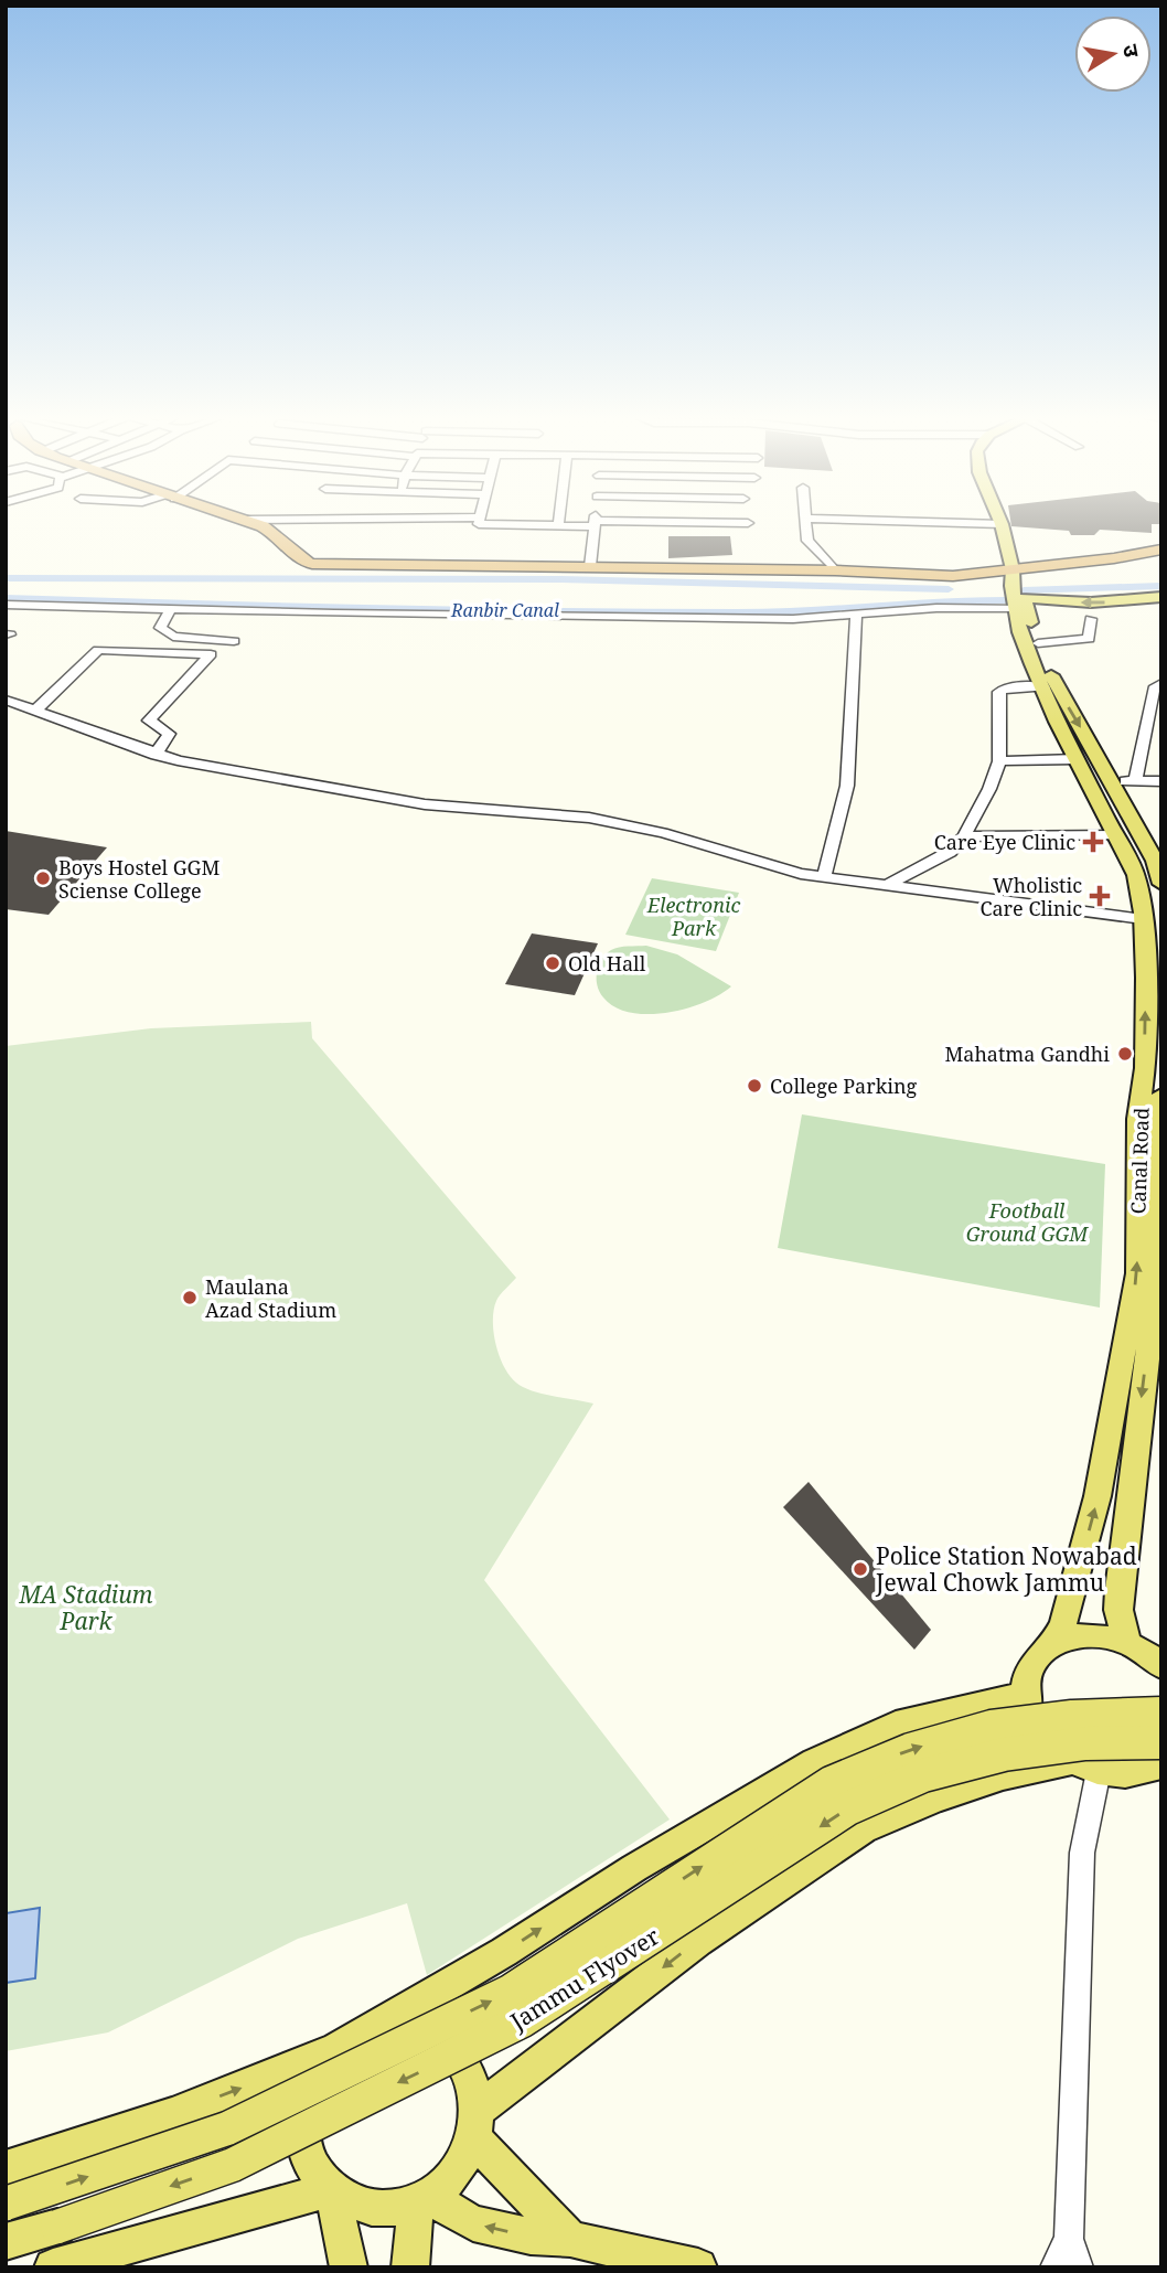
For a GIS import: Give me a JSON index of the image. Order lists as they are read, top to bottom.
{
  "streets": {
    "main road": ["Canal Road", "Jammu Flyover"]
  },
  "water": ["Ranbir Canal"],
  "parks": ["Electronic Park", "Football Ground GGM", "MA Stadium Park"],
  "places": {
    "health": ["Care Eye Clinic", "Wholistic Care Clinic"],
    "other": [
      "Boys Hostel GGM Sciense College",
      "Old Hall",
      "Mahatma Gandhi",
      "College Parking",
      "Maulana Azad Stadium",
      "Police Station Nowabad Jewal Chowk Jammu"
    ]
  },
  "north": "right"
}
